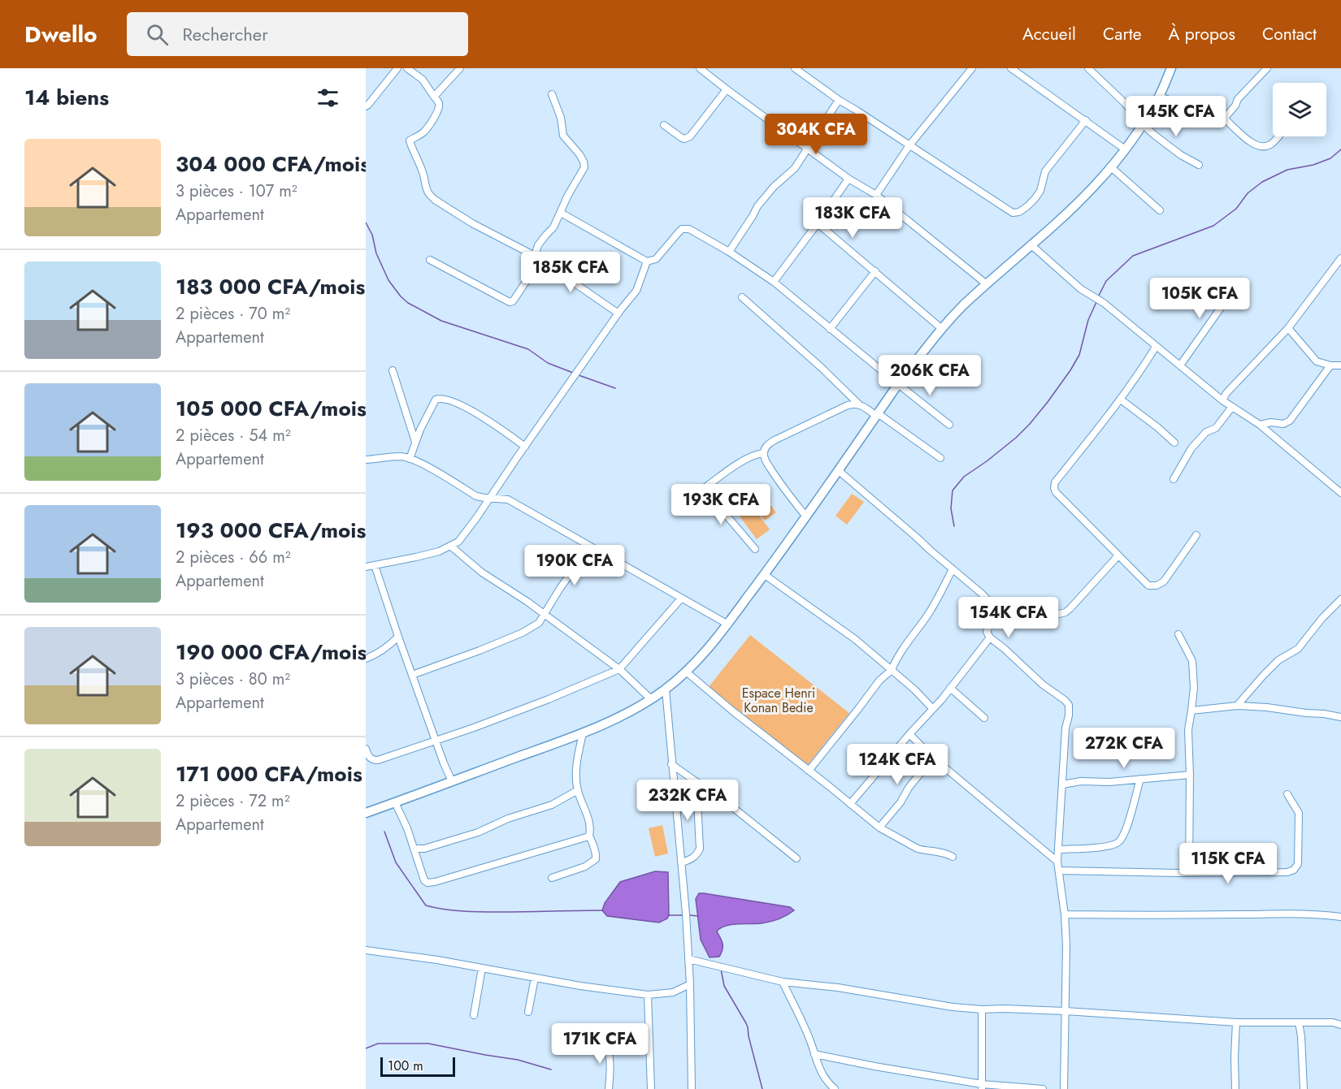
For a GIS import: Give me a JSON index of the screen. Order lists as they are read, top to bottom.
{
  "parks": ["Espace Henri Konan Bedie"],
  "scale_bar": "100 m",
  "page": {
    "header": "Dwello",
    "search": "Rechercher",
    "nav": [
      "Accueil",
      "Carte",
      "À propos",
      "Contact"
    ],
    "heading": "14 biens",
    "price": [
      "145K CFA",
      "304K CFA",
      "183K CFA",
      "185K CFA",
      "105K CFA",
      "206K CFA",
      "193K CFA",
      "190K CFA",
      "154K CFA",
      "272K CFA",
      "124K CFA",
      "232K CFA",
      "115K CFA",
      "171K CFA"
    ],
    "list": [
      {
        "name": "304 000 CFA/mois",
        "note": "3 pièces · 107 m² · Appartement"
      },
      {
        "name": "183 000 CFA/mois",
        "note": "2 pièces · 70 m² · Appartement"
      },
      {
        "name": "105 000 CFA/mois",
        "note": "2 pièces · 54 m² · Appartement"
      },
      {
        "name": "193 000 CFA/mois",
        "note": "2 pièces · 66 m² · Appartement"
      },
      {
        "name": "190 000 CFA/mois",
        "note": "3 pièces · 80 m² · Appartement"
      },
      {
        "name": "171 000 CFA/mois",
        "note": "2 pièces · 72 m² · Appartement"
      }
    ],
    "scale": "100 m"
  }
}
